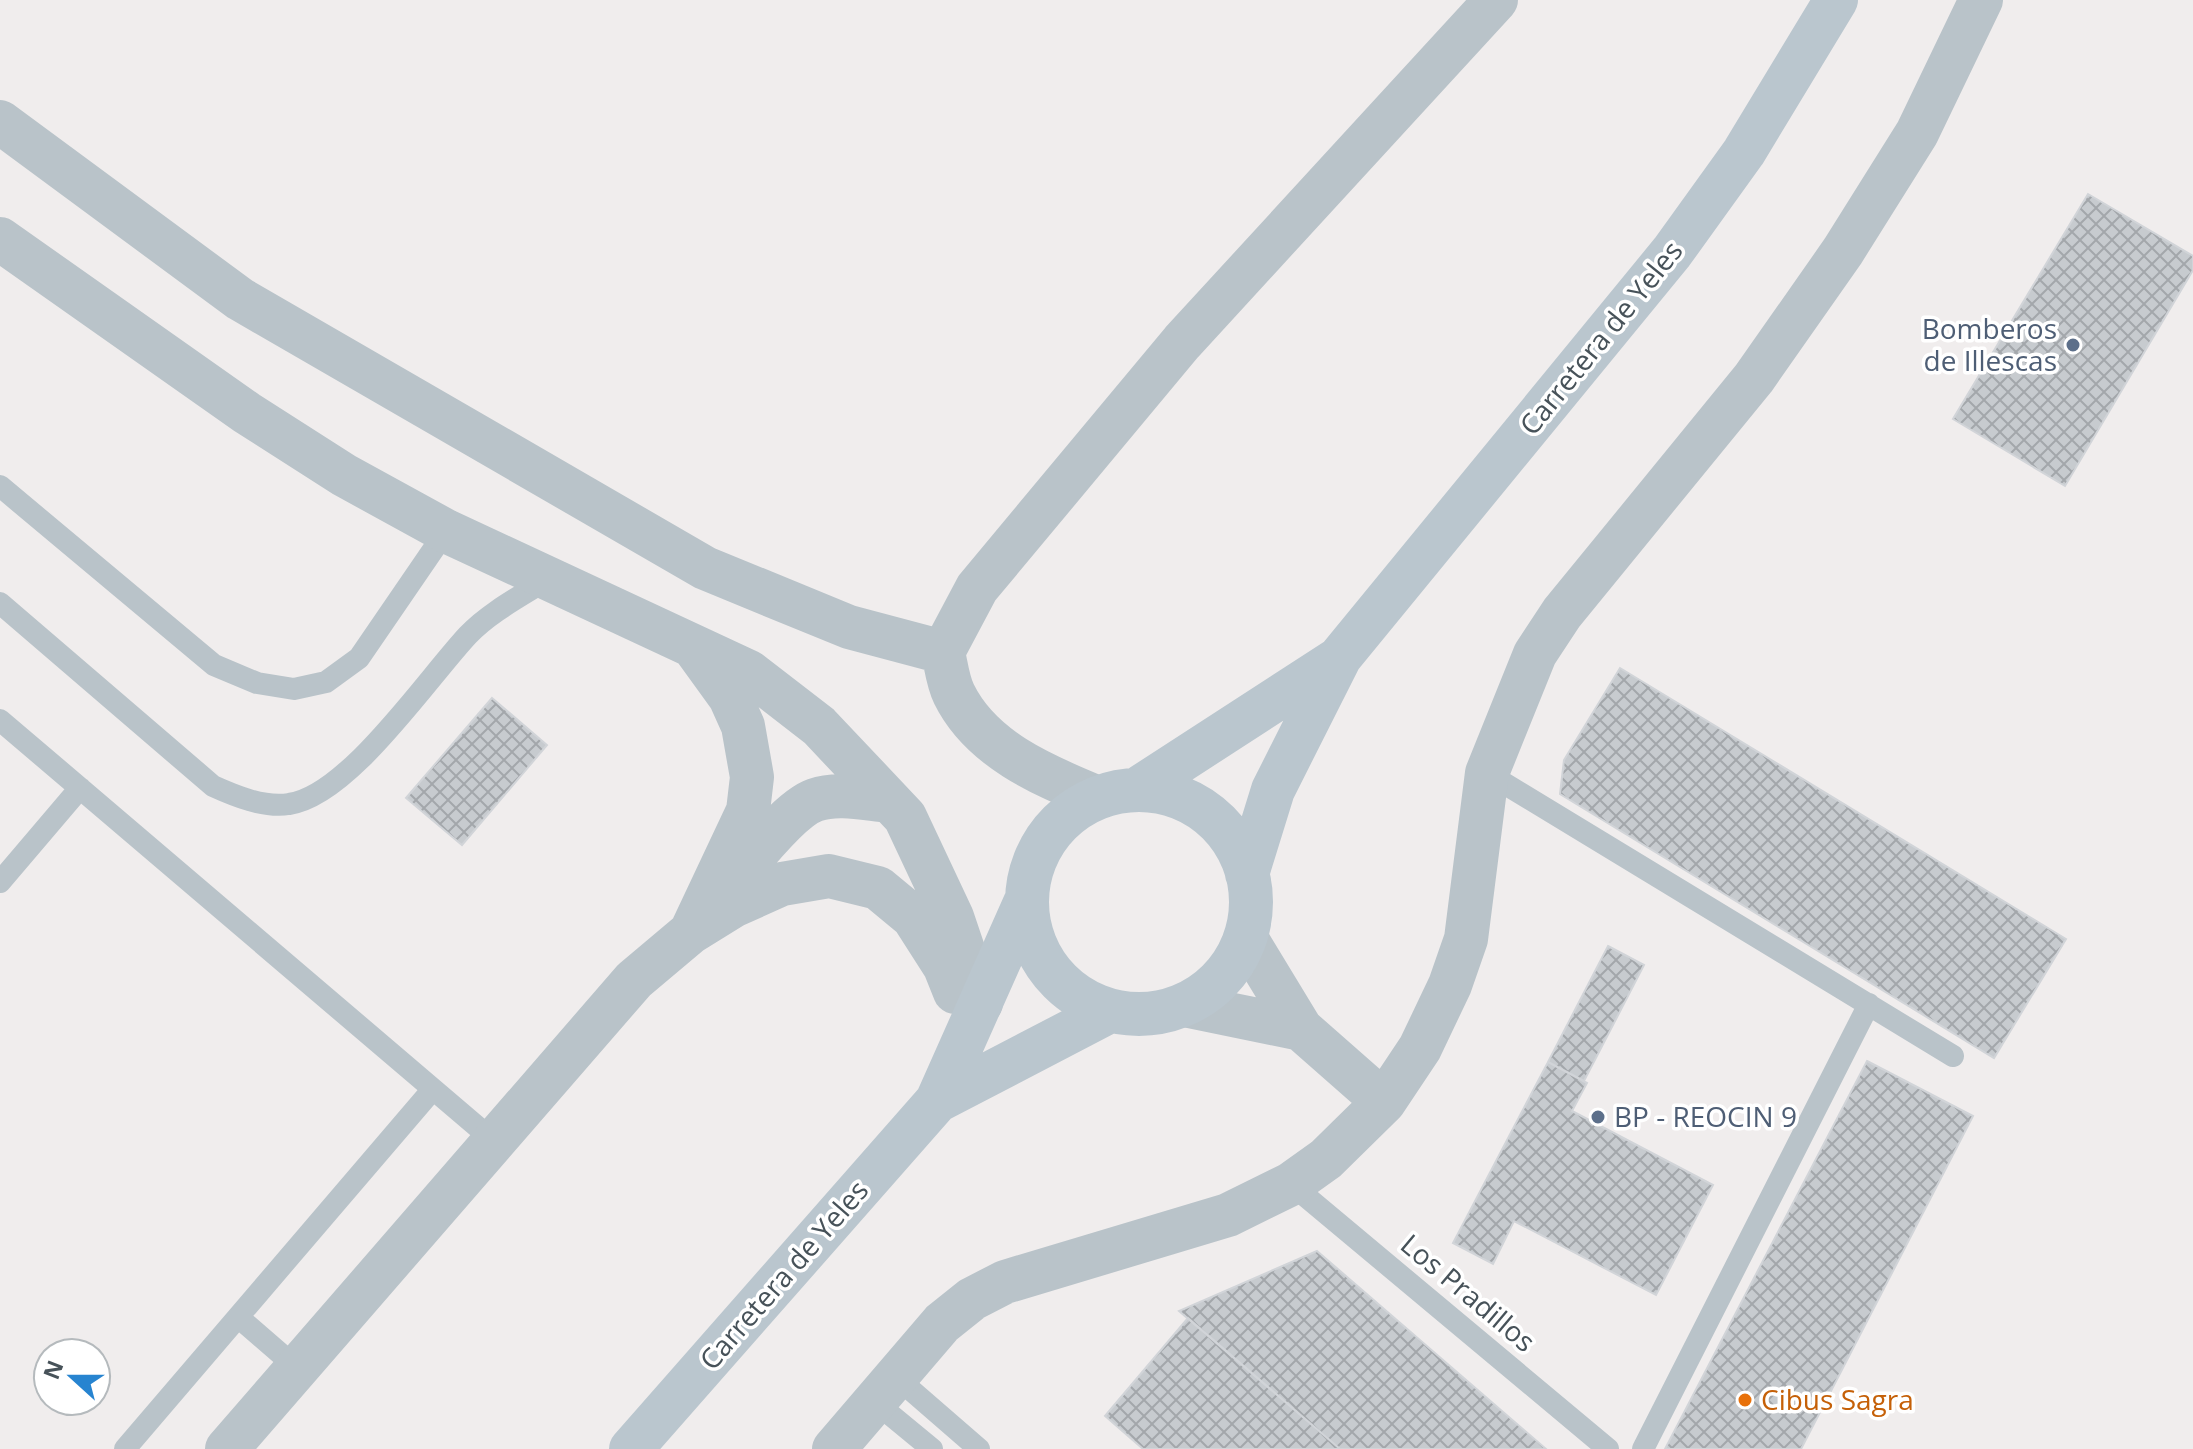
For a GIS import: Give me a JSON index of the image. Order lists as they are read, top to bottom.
{
  "streets": {
    "main road": ["Carretera de Yeles"],
    "lane": ["Los Pradillos"]
  },
  "places": ["Bomberos de Illescas", "BP - REOCIN 9", "Cibus Sagra"],
  "north": "left"
}
